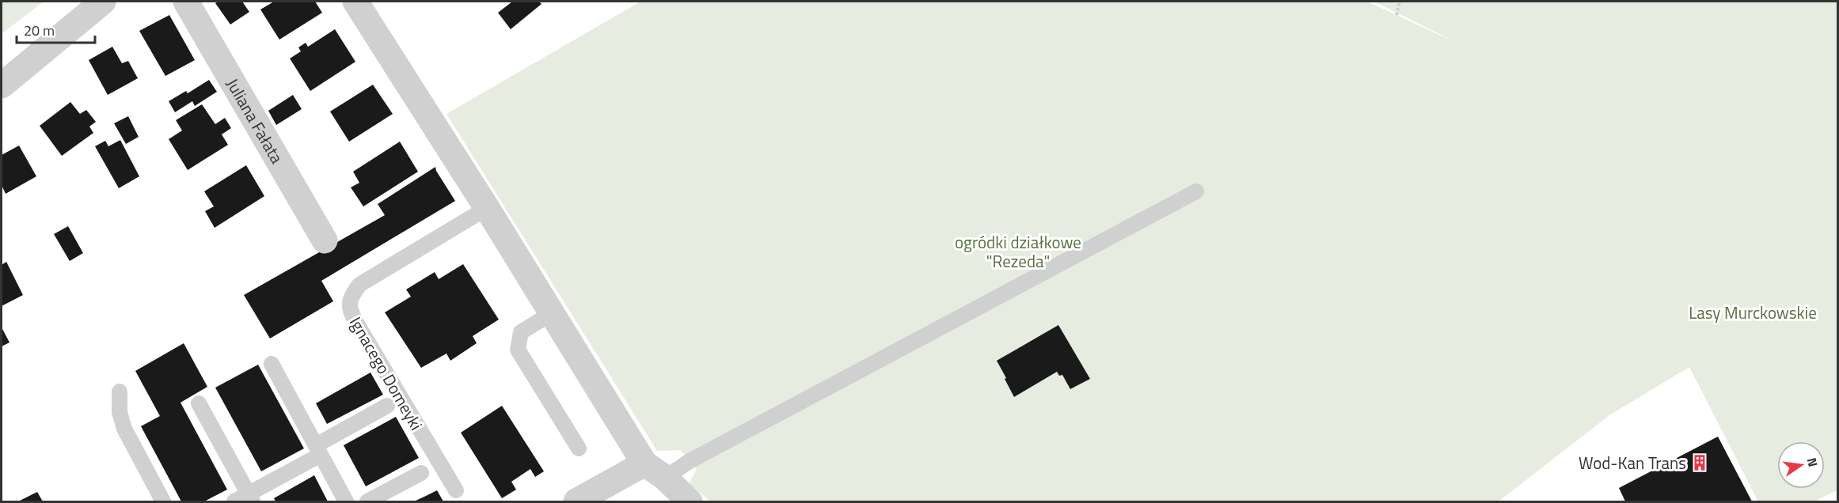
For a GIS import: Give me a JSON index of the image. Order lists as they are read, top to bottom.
{
  "streets": {
    "street": ["Juliana Fałata"],
    "lane": ["Ignacego Domeyki"]
  },
  "parks": ["ogródki działkowe \"Rezeda\"", "Lasy Murckowskie"],
  "places": {
    "building": ["Wod-Kan Trans"]
  },
  "scale_bar": "20 m",
  "north": "right"
}
